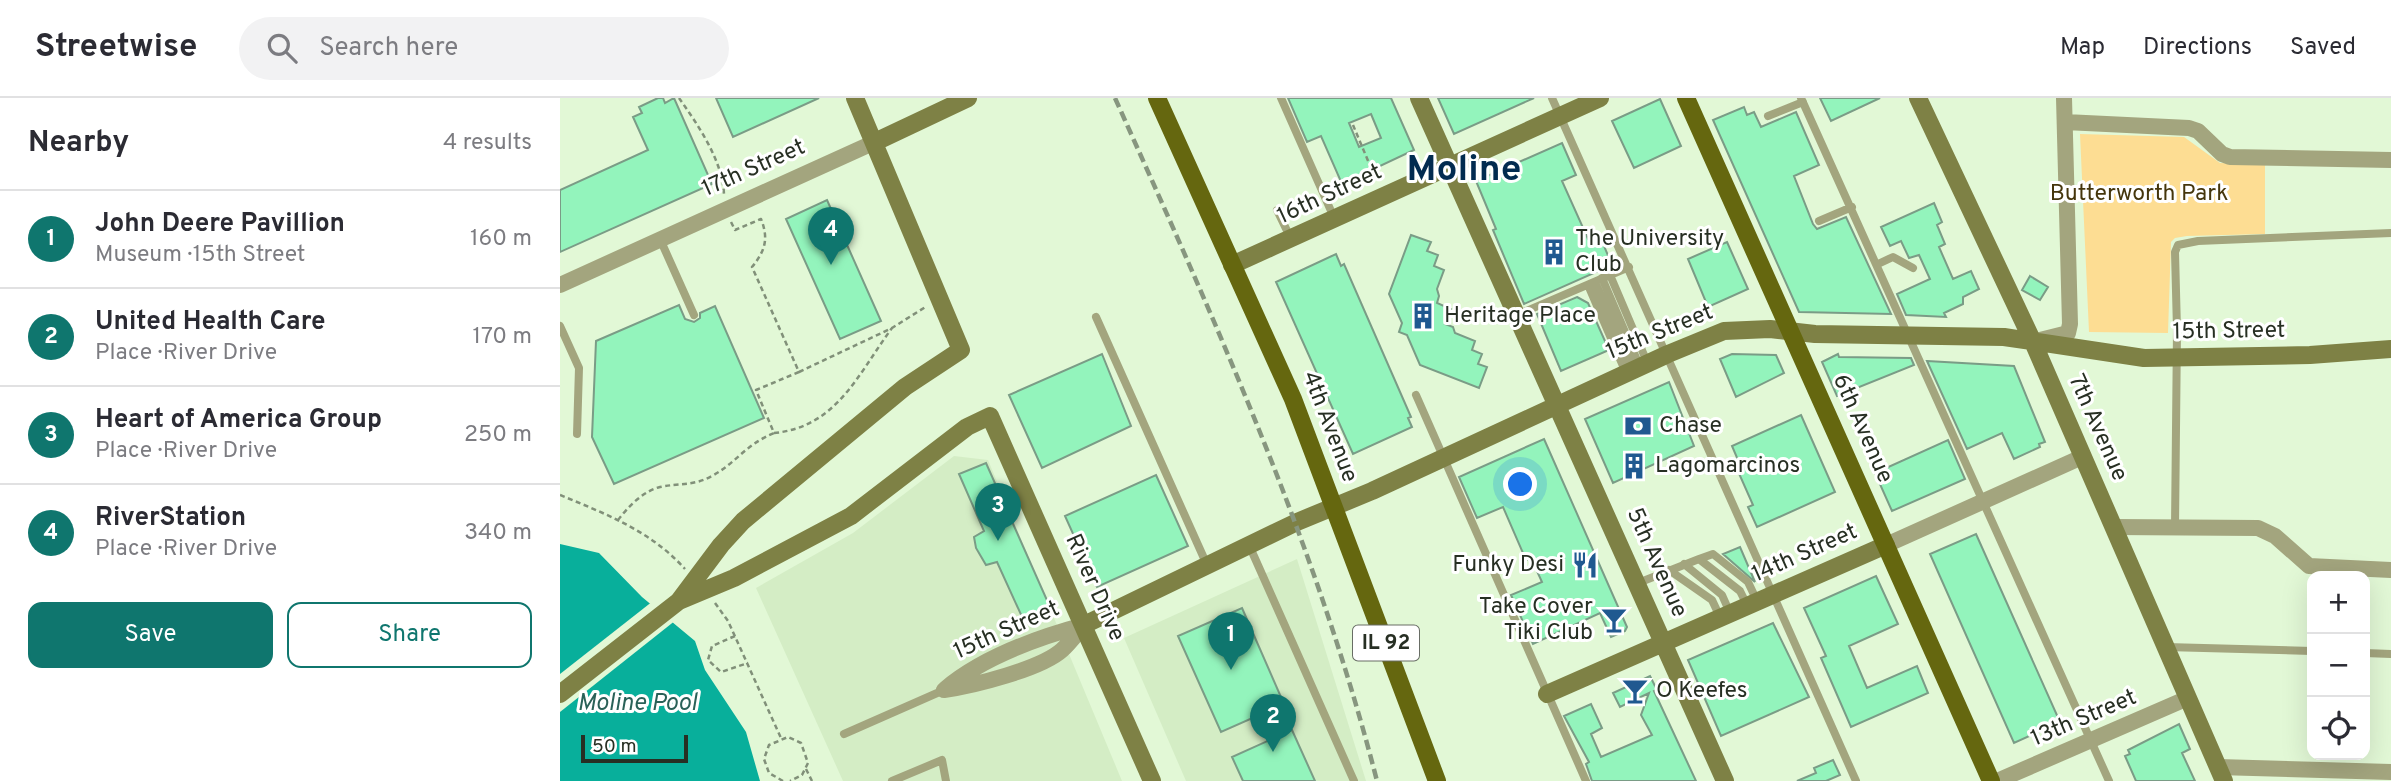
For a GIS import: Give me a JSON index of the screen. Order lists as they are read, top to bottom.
{
  "streets": {
    "main road": ["4th Avenue", "6th Avenue", "IL 92"],
    "street": [
      "17th Street",
      "16th Street",
      "15th Street",
      "7th Avenue",
      "14th Street",
      "5th Avenue",
      "River Drive",
      "13th Street"
    ]
  },
  "crossings": [
    ["16th Street", "4th Avenue"],
    ["16th Street", "5th Avenue"],
    ["15th Street", "4th Avenue"],
    ["15th Street", "7th Avenue"],
    ["15th Street", "6th Avenue"],
    ["15th Street", "5th Avenue"],
    ["15th Street", "River Drive"],
    ["7th Avenue", "14th Street"],
    ["7th Avenue", "13th Street"],
    ["6th Avenue", "14th Street"],
    ["14th Street", "5th Avenue"]
  ],
  "districts": ["Moline"],
  "water": ["Moline Pool"],
  "parks": ["Butterworth Park"],
  "places": {
    "building": ["The University Club", "Heritage Place", "Lagomarcinos"],
    "bank": ["Chase"],
    "restaurant": ["Funky Desi"],
    "bar": ["Take Cover Tiki Club", "O Keefes"]
  },
  "scale_bar": "50 m",
  "page": {
    "header": "Streetwise",
    "search": "Search here",
    "nav": ["Map", "Directions", "Saved"],
    "heading": ["Nearby", "4 results"],
    "list": [
      {
        "mark": "1",
        "name": "John Deere Pavillion",
        "note": "Museum · 15th Street",
        "value": "160 m"
      },
      {
        "mark": "2",
        "name": "United Health Care",
        "note": "Place · River Drive",
        "value": "170 m"
      },
      {
        "mark": "3",
        "name": "Heart of America Group",
        "note": "Place · River Drive",
        "value": "250 m"
      },
      {
        "mark": "4",
        "name": "RiverStation",
        "note": "Place · River Drive",
        "value": "340 m"
      }
    ],
    "pins": [
      "4",
      "3",
      "1",
      "2"
    ],
    "map_buttons": ["+", "−"],
    "buttons": ["Save", "Share"],
    "scale": "50 m"
  }
}
